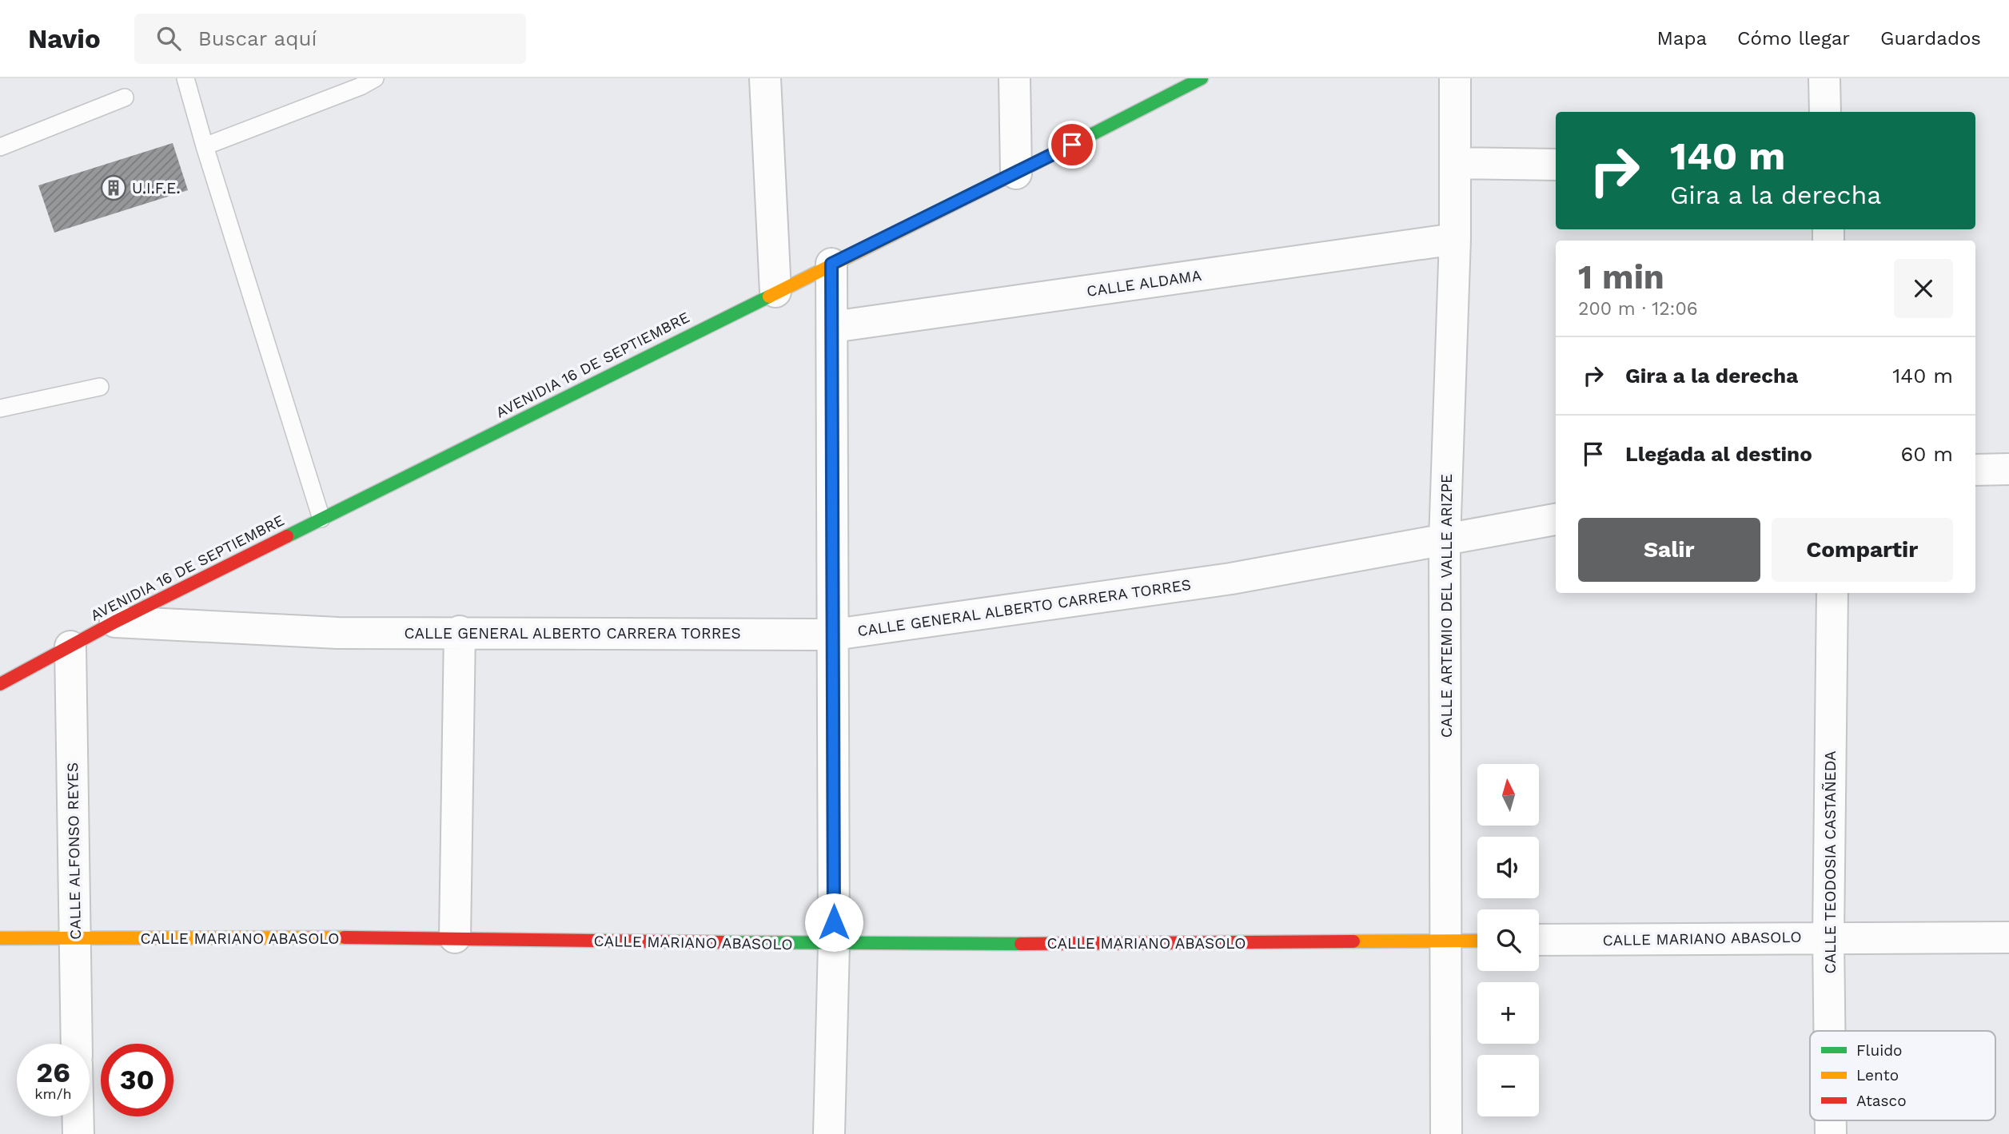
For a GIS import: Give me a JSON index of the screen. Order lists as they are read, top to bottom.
{
  "streets": {
    "street": [
      "CALLE ALDAMA",
      "AVENIDIA 16 DE SEPTIEMBRE",
      "CALLE ARTEMIO DEL VALLE ARIZPE",
      "CALLE GENERAL ALBERTO CARRERA TORRES",
      "CALLE ALFONSO REYES",
      "CALLE TEODOSIA CASTAÑEDA",
      "CALLE MARIANO ABASOLO"
    ]
  },
  "crossings": [
    ["CALLE ALDAMA", "CALLE ARTEMIO DEL VALLE ARIZPE"],
    ["AVENIDIA 16 DE SEPTIEMBRE", "CALLE GENERAL ALBERTO CARRERA TORRES"],
    ["AVENIDIA 16 DE SEPTIEMBRE", "CALLE ALFONSO REYES"],
    ["CALLE ARTEMIO DEL VALLE ARIZPE", "CALLE GENERAL ALBERTO CARRERA TORRES"],
    ["CALLE ARTEMIO DEL VALLE ARIZPE", "CALLE MARIANO ABASOLO"],
    ["CALLE ALFONSO REYES", "CALLE MARIANO ABASOLO"],
    ["CALLE TEODOSIA CASTAÑEDA", "CALLE MARIANO ABASOLO"]
  ],
  "places": {
    "building": ["U.I.F.E."]
  },
  "legend": ["Fluido", "Lento", "Atasco"],
  "north": "top",
  "page": {
    "header": "Navio",
    "search": "Buscar aquí",
    "nav": ["Mapa", "Cómo llegar", "Guardados"],
    "turn": ["140 m", "Gira a la derecha"],
    "heading": ["1 min", "200 m · 12:06"],
    "list": [
      {
        "name": "Gira a la derecha",
        "value": "140 m"
      },
      {
        "name": "Llegada al destino",
        "value": "60 m"
      }
    ],
    "buttons": ["Salir", "Compartir"],
    "map_buttons": ["+", "−"],
    "speed": "26 km/h",
    "limit": "30"
  }
}
